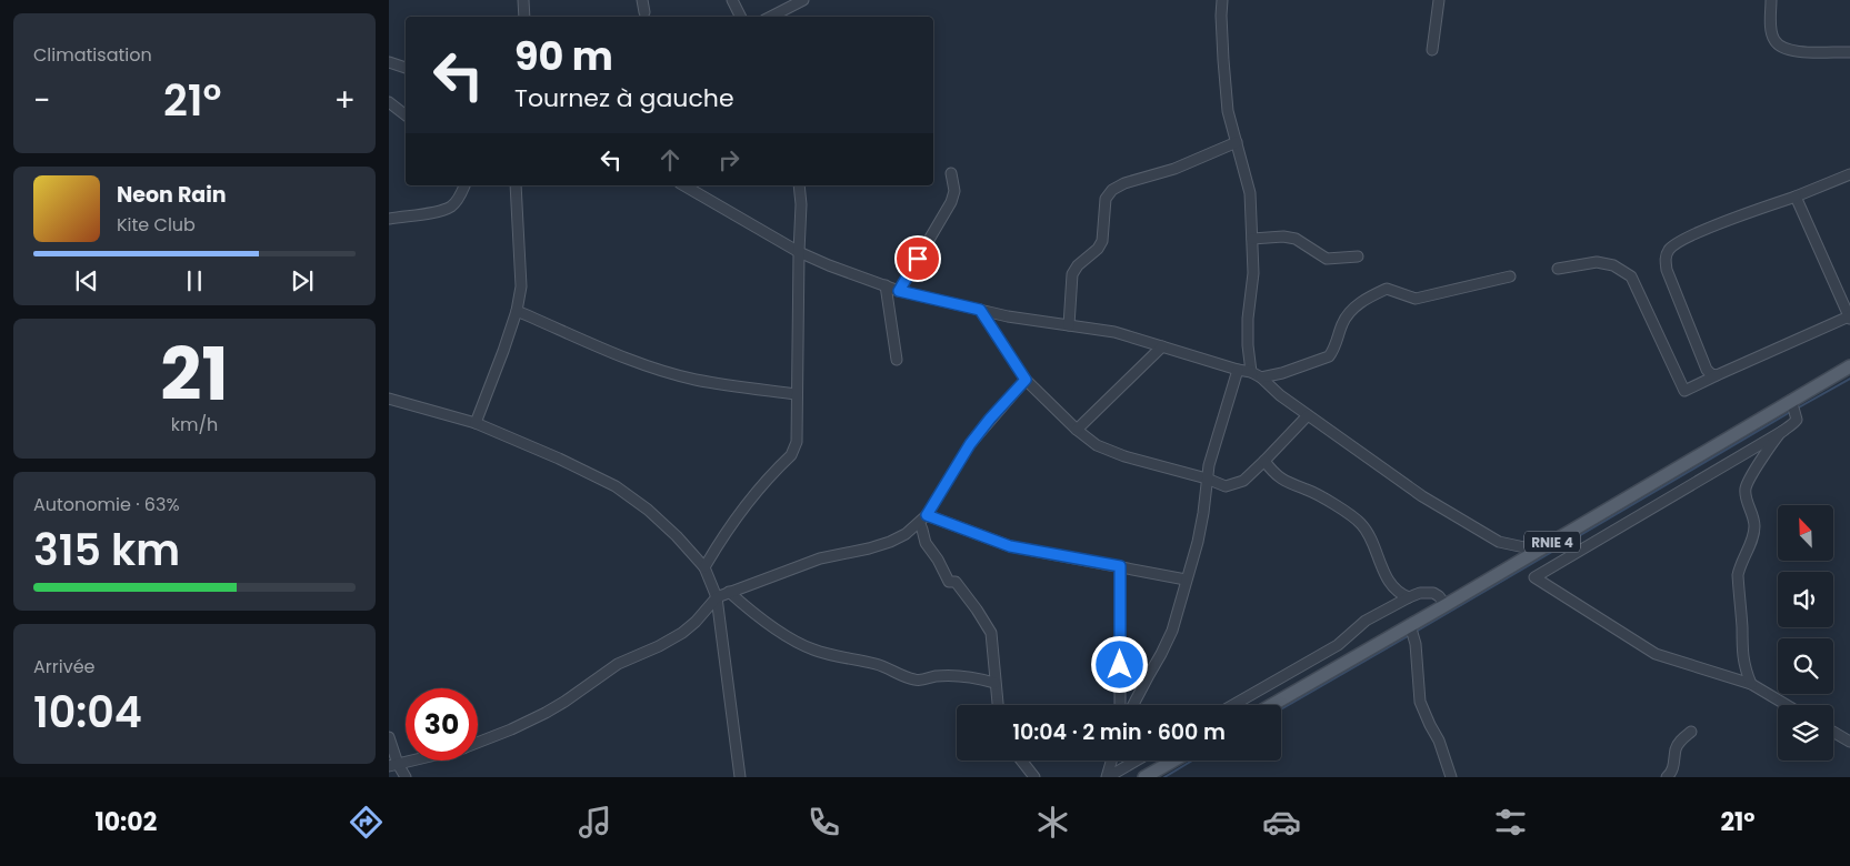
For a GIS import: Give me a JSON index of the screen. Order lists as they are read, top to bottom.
{
  "streets": {
    "main road": ["RNIE 4"]
  },
  "north": "top left",
  "page": {
    "tile": [
      "Climatisation",
      ["21", "km/h"],
      ["Autonomie · 63%", "315 km"],
      ["Arrivée", "10:04"]
    ],
    "turn": ["90 m", "Tournez à gauche"],
    "heat": ["−", "21°", "+"],
    "song": ["Neon Rain", "Kite Club"],
    "limit": "30",
    "trip": "10:04 · 2 min · 600 m",
    "tabs": ["10:02", "21°"]
  }
}
